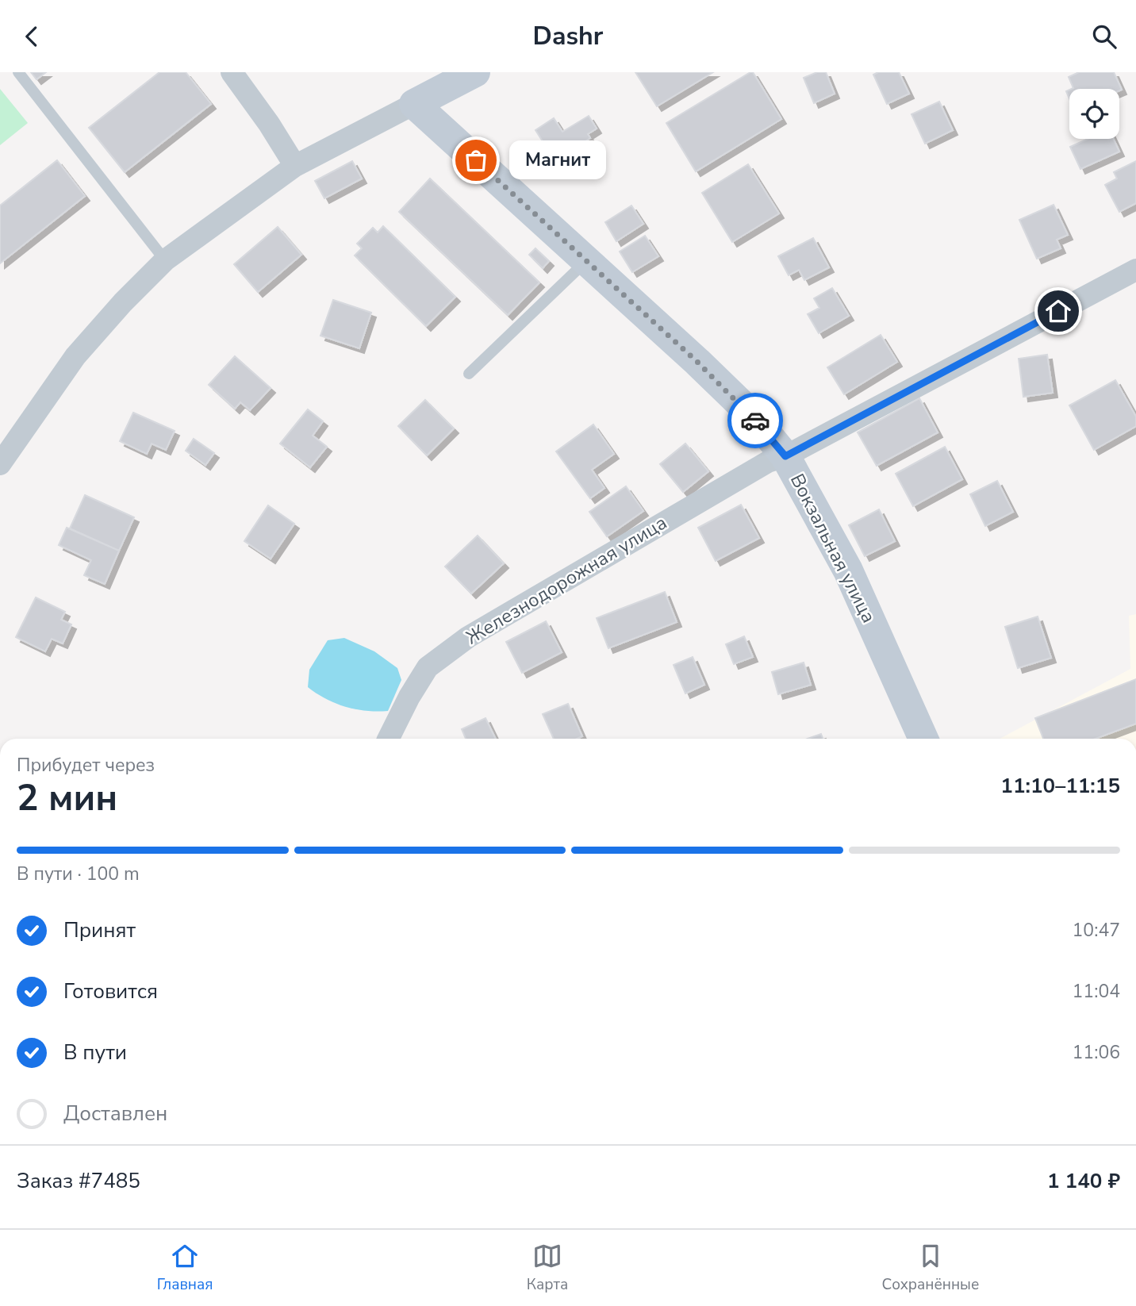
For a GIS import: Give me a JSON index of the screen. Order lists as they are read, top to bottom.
{
  "streets": {
    "street": ["Вокзальная улица", "Железнодорожная улица"]
  },
  "crossings": [
    ["Вокзальная улица", "Железнодорожная улица"]
  ],
  "places": ["Магнит"],
  "page": {
    "header": "Dashr",
    "bubble": "Магнит",
    "heading": ["2 мин", "Прибудет через", "11:10–11:15"],
    "panel": ["Заказ #7485", "1 140 ₽"],
    "bar": "В пути · 100 m",
    "list": [
      ["Принят", "10:47"],
      ["Готовится", "11:04"],
      ["В пути", "11:06"],
      "Доставлен"
    ],
    "tabs": ["Главная", "Карта", "Сохранённые"]
  }
}
